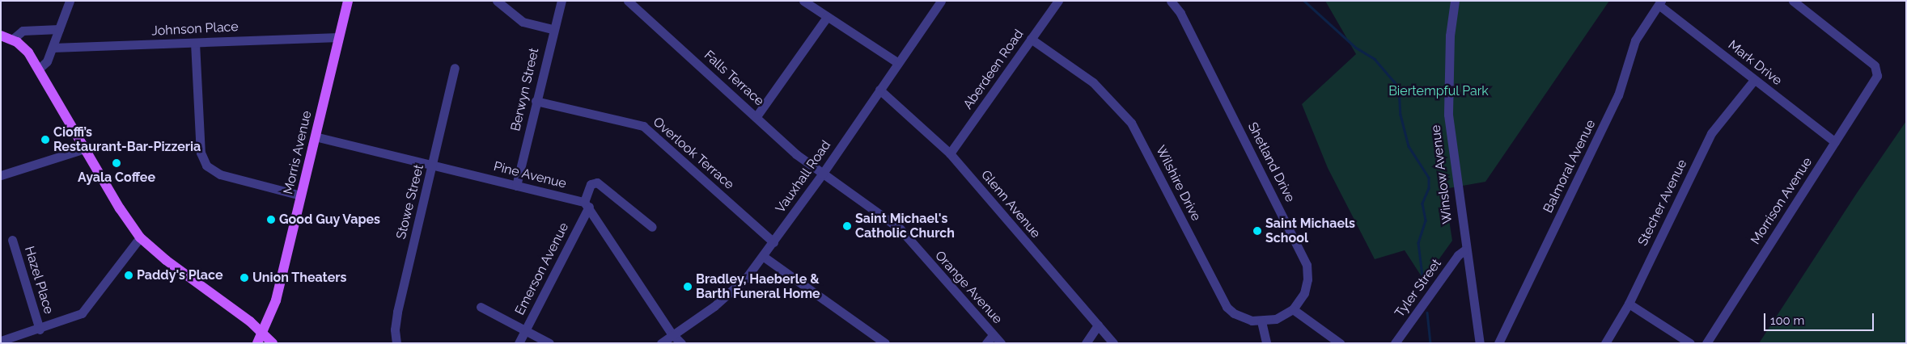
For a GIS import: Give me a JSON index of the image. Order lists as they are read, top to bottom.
{
  "streets": {
    "main road": ["Morris Avenue"],
    "street": [
      "Johnson Place",
      "Mark Drive",
      "Aberdeen Road",
      "Falls Terrace",
      "Berwyn Street",
      "Overlook Terrace",
      "Shetland Drive",
      "Balmoral Avenue",
      "Winslow Avenue",
      "Pine Avenue",
      "Vauxhall Road",
      "Wilshire Drive",
      "Morrison Avenue",
      "Stowe Street",
      "Stecher Avenue",
      "Glenn Avenue",
      "Emerson Avenue",
      "Hazel Place",
      "Orange Avenue",
      "Tyler Street"
    ]
  },
  "crossings": [
    ["Johnson Place", "Morris Avenue"],
    ["Mark Drive", "Balmoral Avenue"],
    ["Mark Drive", "Morrison Avenue"],
    ["Mark Drive", "Stecher Avenue"],
    ["Aberdeen Road", "Wilshire Drive"],
    ["Aberdeen Road", "Glenn Avenue"],
    ["Falls Terrace", "Vauxhall Road"],
    ["Falls Terrace", "Orange Avenue"],
    ["Berwyn Street", "Overlook Terrace"],
    ["Berwyn Street", "Pine Avenue"],
    ["Morris Avenue", "Pine Avenue"],
    ["Overlook Terrace", "Vauxhall Road"],
    ["Shetland Drive", "Wilshire Drive"],
    ["Winslow Avenue", "Tyler Street"],
    ["Pine Avenue", "Stowe Street"],
    ["Pine Avenue", "Emerson Avenue"],
    ["Vauxhall Road", "Glenn Avenue"],
    ["Vauxhall Road", "Orange Avenue"]
  ],
  "parks": ["Biertempful Park"],
  "places": [
    "Cioffi’s Restaurant-Bar-Pizzeria",
    "Ayala Coffee",
    "Good Guy Vapes",
    "Saint Michael's Catholic Church",
    "Saint Michaels School",
    "Paddy's Place",
    "Union Theaters",
    "Bradley, Haeberle & Barth Funeral Home"
  ],
  "scale_bar": "100 m"
}
